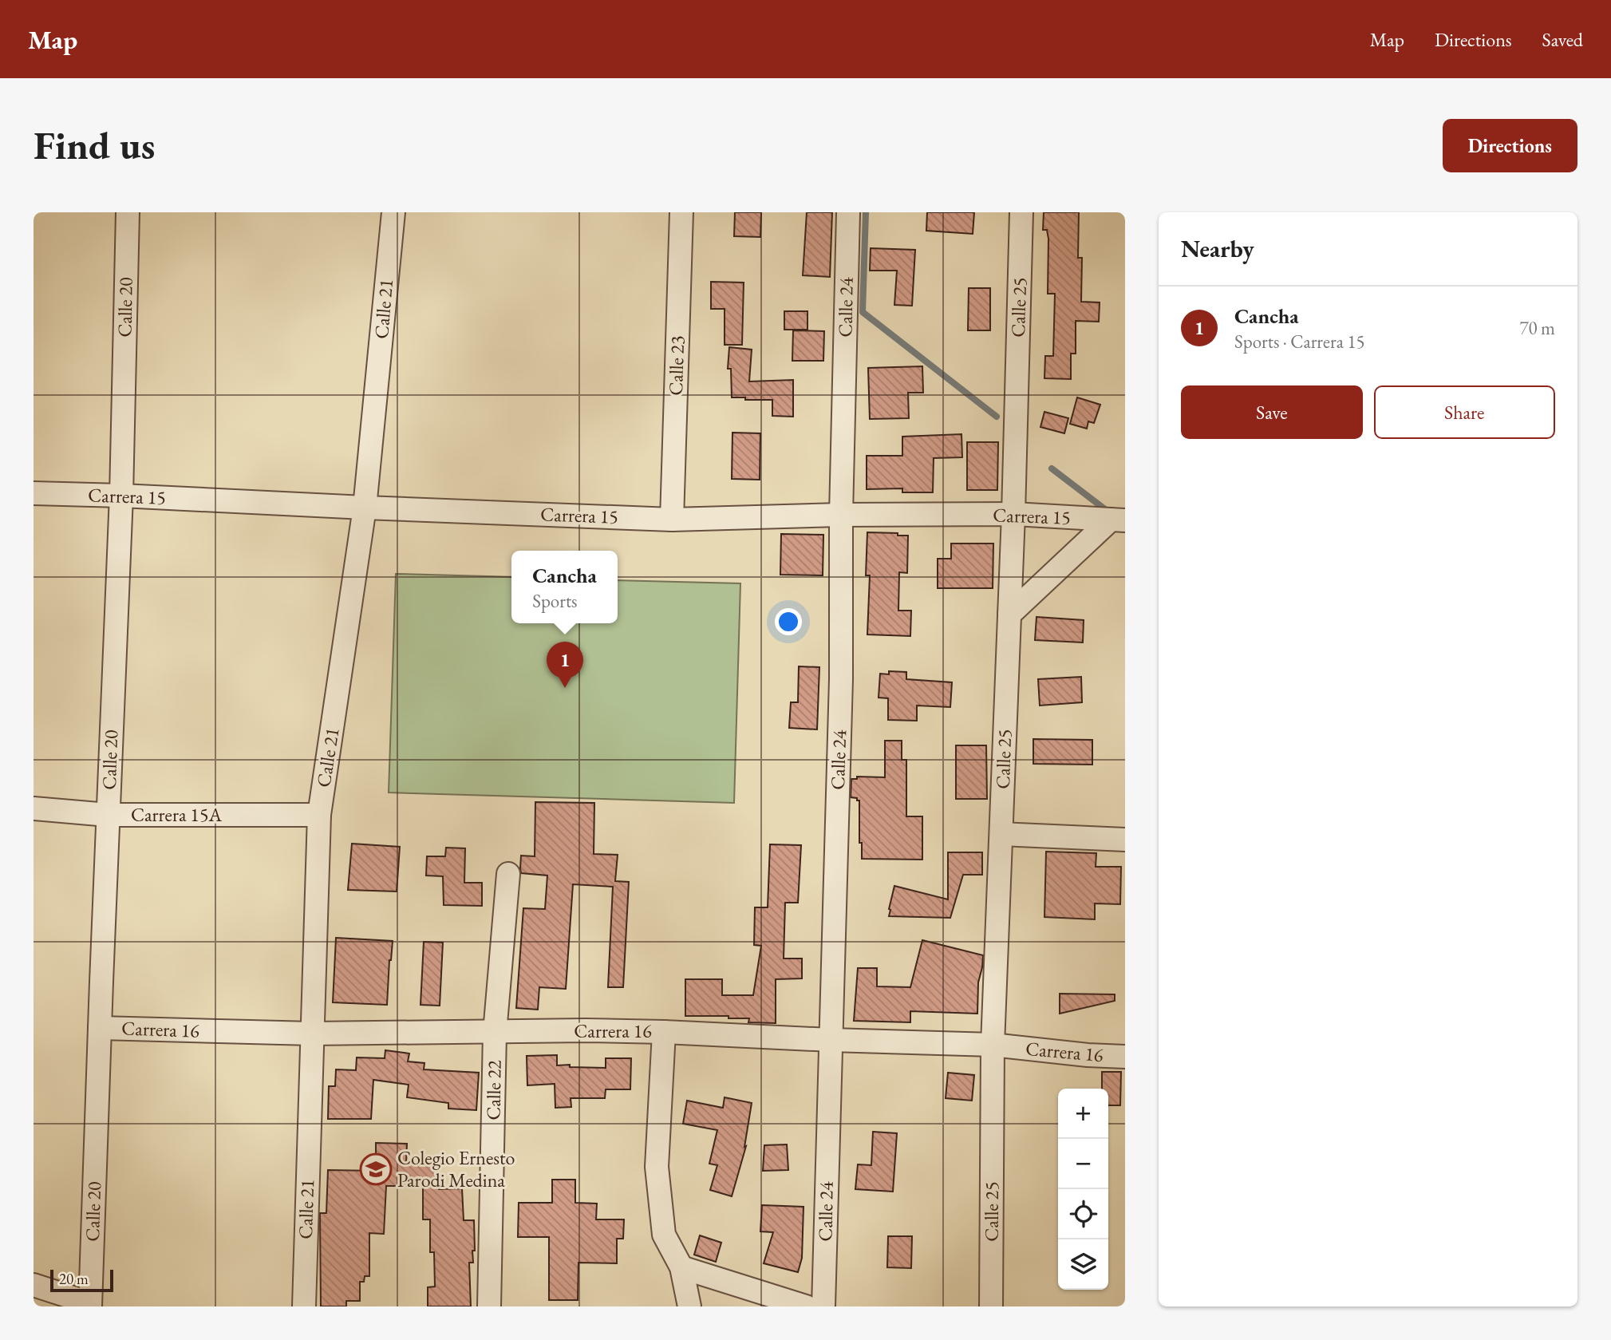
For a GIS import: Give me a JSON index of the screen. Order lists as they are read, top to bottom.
{
  "streets": {
    "street": [
      "Calle 20",
      "Calle 24",
      "Calle 25",
      "Calle 21",
      "Calle 23",
      "Carrera 15",
      "Carrera 15A",
      "Carrera 16",
      "Calle 22"
    ]
  },
  "crossings": [
    ["Calle 20", "Carrera 15"],
    ["Calle 20", "Carrera 15A"],
    ["Calle 20", "Carrera 16"],
    ["Calle 24", "Carrera 15"],
    ["Calle 24", "Carrera 16"],
    ["Calle 25", "Carrera 15"],
    ["Calle 25", "Carrera 16"],
    ["Calle 21", "Carrera 15"],
    ["Calle 21", "Carrera 15A"],
    ["Calle 21", "Carrera 16"],
    ["Calle 23", "Carrera 15"],
    ["Carrera 16", "Calle 22"]
  ],
  "places": {
    "school or university": ["Colegio Ernesto Parodi Medina"]
  },
  "scale_bar": "20 m",
  "page": {
    "header": "Map",
    "nav": ["Map", "Directions", "Saved"],
    "buttons": [
      "Directions",
      ["Save", "Share"]
    ],
    "title": "Find us",
    "heading": "Nearby",
    "list": [
      {
        "mark": "1",
        "name": "Cancha",
        "note": "Sports · Carrera 15",
        "value": "70 m"
      }
    ],
    "popup": ["Cancha", "Sports"],
    "pins": "1",
    "map_buttons": ["+", "−"],
    "scale": "20 m"
  }
}
